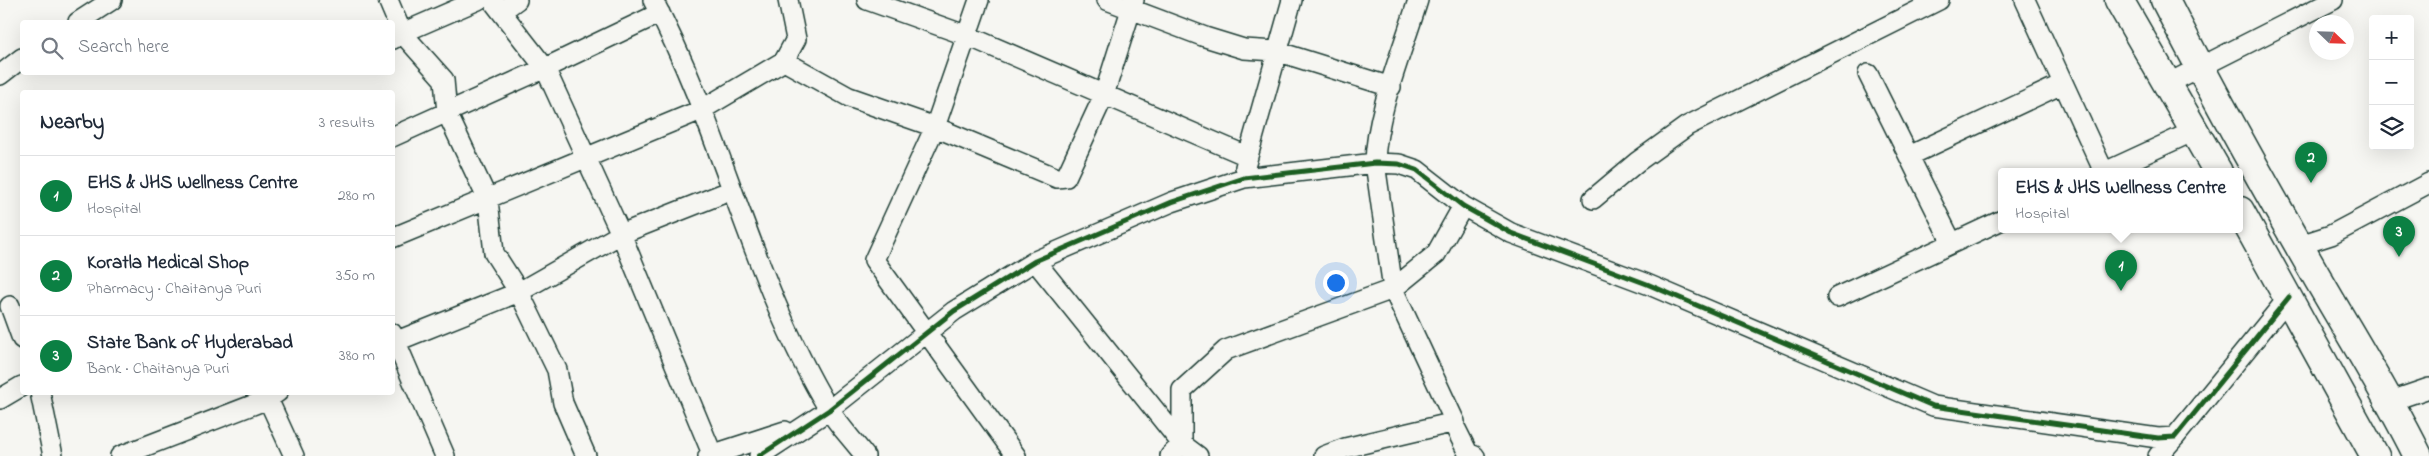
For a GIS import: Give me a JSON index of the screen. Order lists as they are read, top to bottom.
{
  "north": "bottom right",
  "page": {
    "map_buttons": ["+", "−"],
    "search": "Search here",
    "heading": ["Nearby", "3 results"],
    "pins": ["2", "3", "1"],
    "list": [
      {
        "mark": "1",
        "name": "EHS & JHS Wellness Centre",
        "note": "Hospital",
        "value": "280 m"
      },
      {
        "mark": "2",
        "name": "Koratla Medical Shop",
        "note": "Pharmacy · Chaitanya Puri",
        "value": "350 m"
      },
      {
        "mark": "3",
        "name": "State Bank of Hyderabad",
        "note": "Bank · Chaitanya Puri",
        "value": "380 m"
      }
    ],
    "popup": ["EHS & JHS Wellness Centre", "Hospital"]
  }
}
